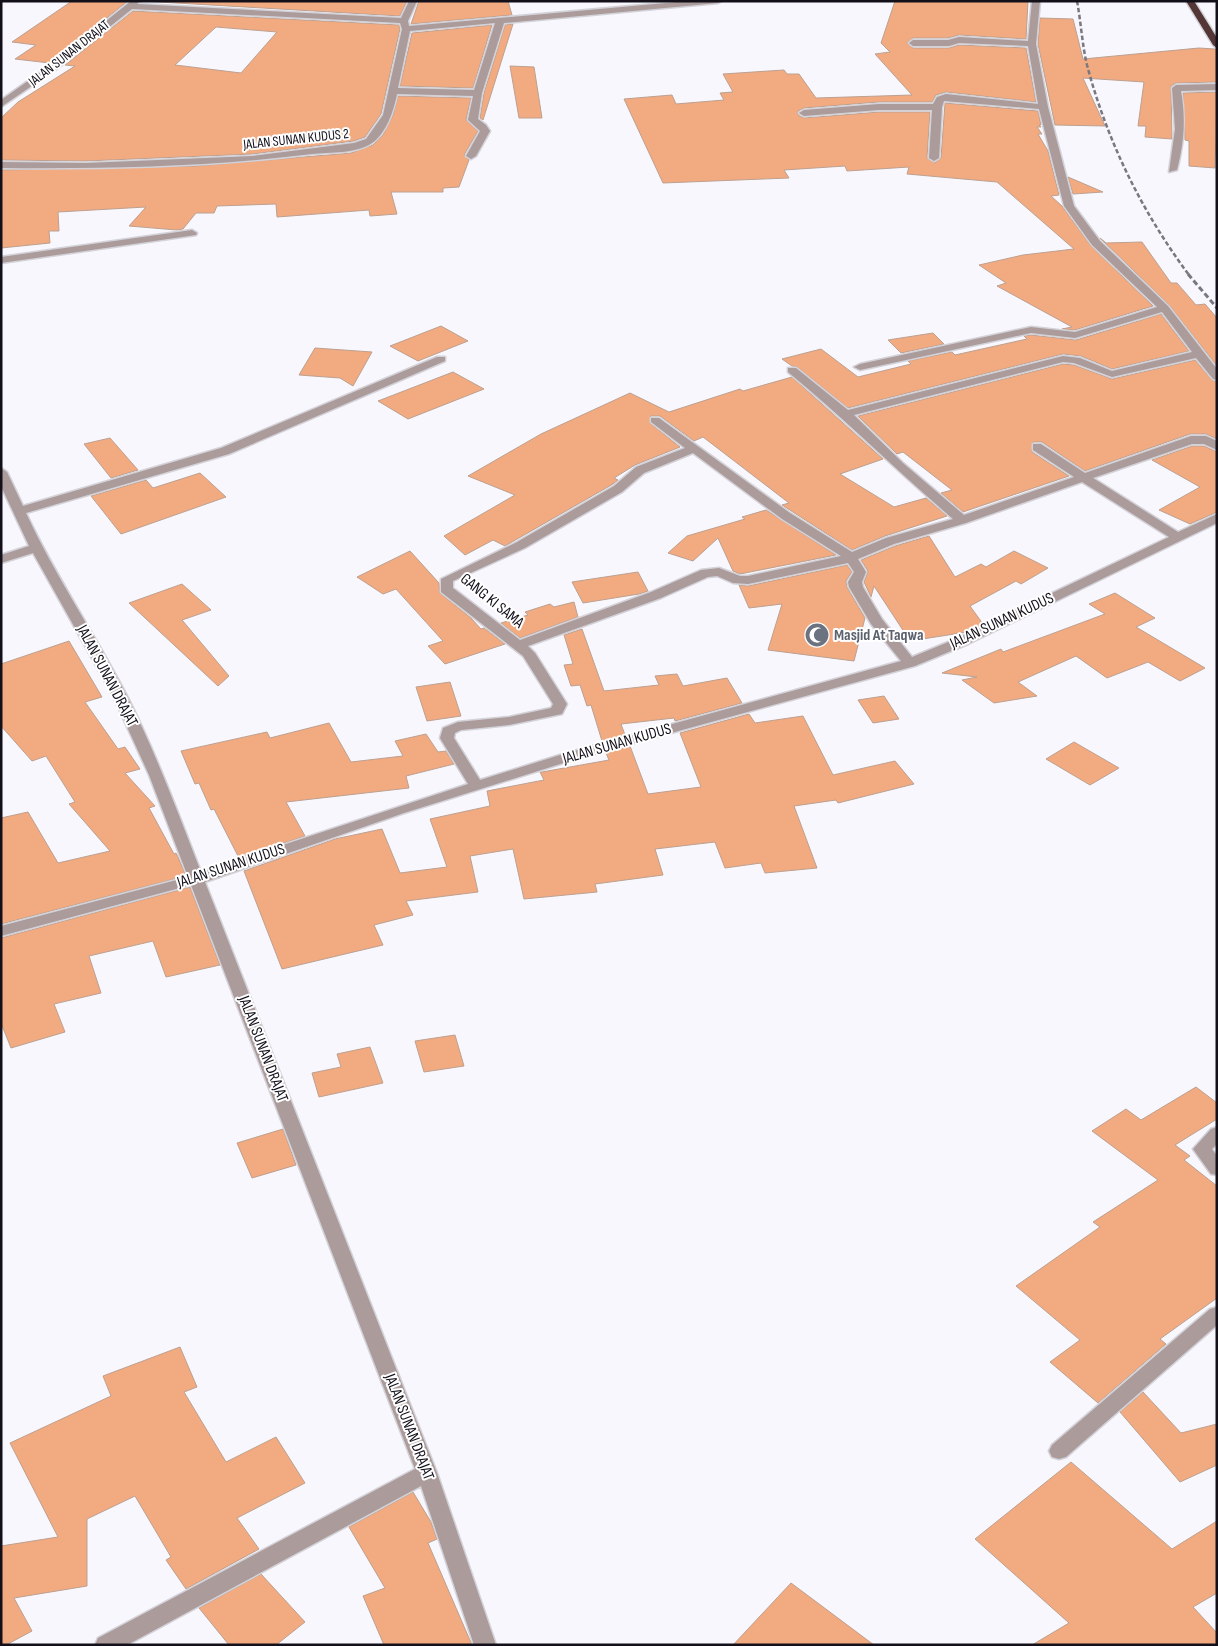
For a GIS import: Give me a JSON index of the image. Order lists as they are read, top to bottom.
{
  "streets": {
    "street": [
      "JALAN SUNAN DRAJAT",
      "JALAN SUNAN KUDUS 2",
      "GANG KI SAMA",
      "JALAN SUNAN KUDUS"
    ]
  },
  "crossings": [
    ["JALAN SUNAN DRAJAT", "JALAN SUNAN KUDUS"],
    ["GANG KI SAMA", "JALAN SUNAN KUDUS"]
  ],
  "places": {
    "mosque": ["Masjid At Taqwa"]
  }
}
